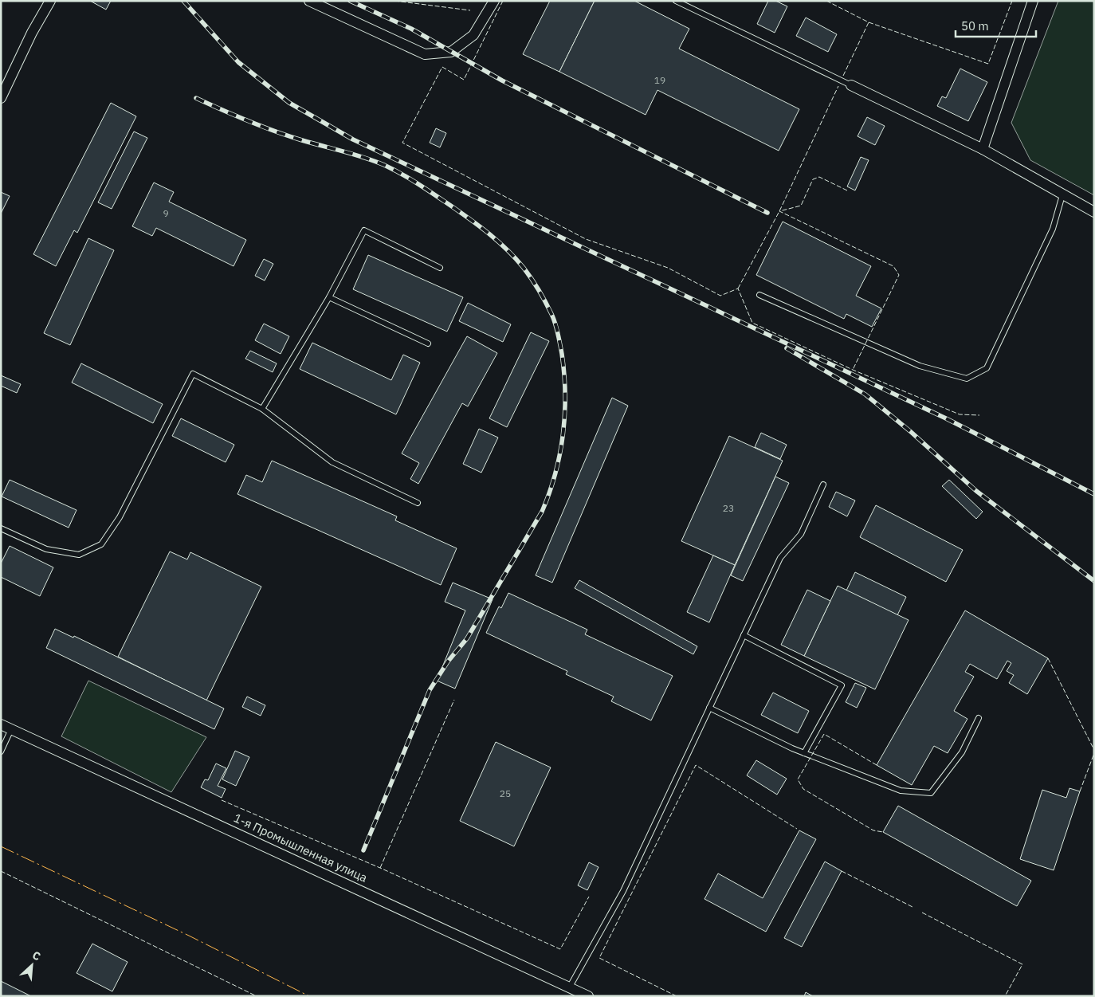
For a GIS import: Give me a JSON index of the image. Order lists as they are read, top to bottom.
{
  "streets": {
    "street": ["1-я Промышленная улица"]
  },
  "house_numbers": [
    "19",
    "9",
    "23",
    "25"
  ],
  "scale_bar": "50 m",
  "north": "top right"
}
